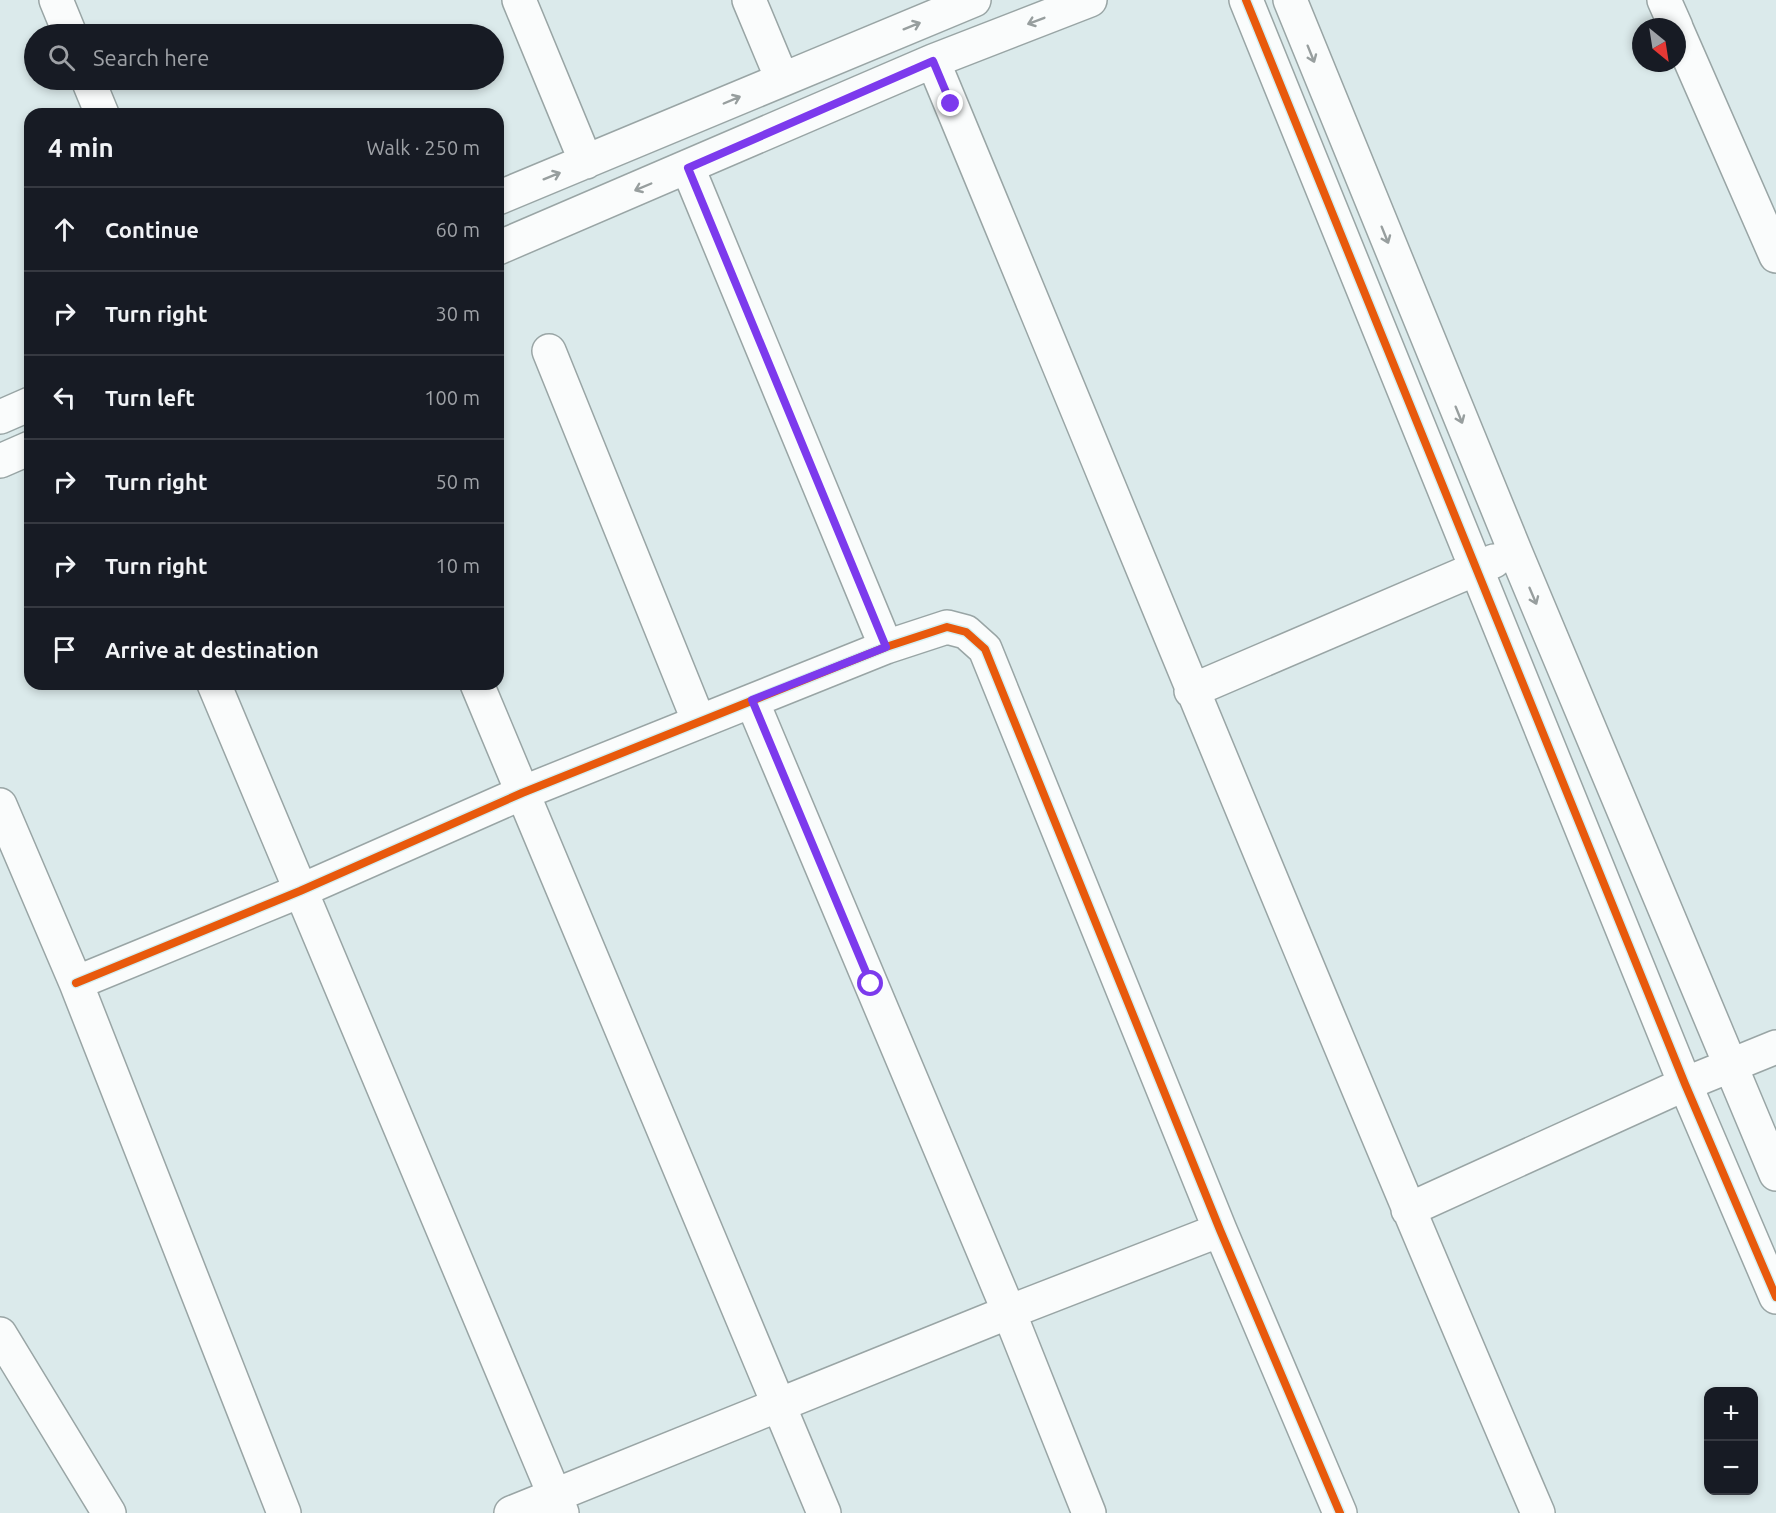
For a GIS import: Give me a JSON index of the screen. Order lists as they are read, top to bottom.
{
  "north": "bottom right",
  "page": {
    "search": "Search here",
    "heading": ["4 min", "Walk · 250 m"],
    "list": [
      ["Continue", "60 m"],
      ["Turn right", "30 m"],
      ["Turn left", "100 m"],
      ["Turn right", "50 m"],
      ["Turn right", "10 m"],
      "Arrive at destination"
    ],
    "map_buttons": ["+", "−"]
  }
}
